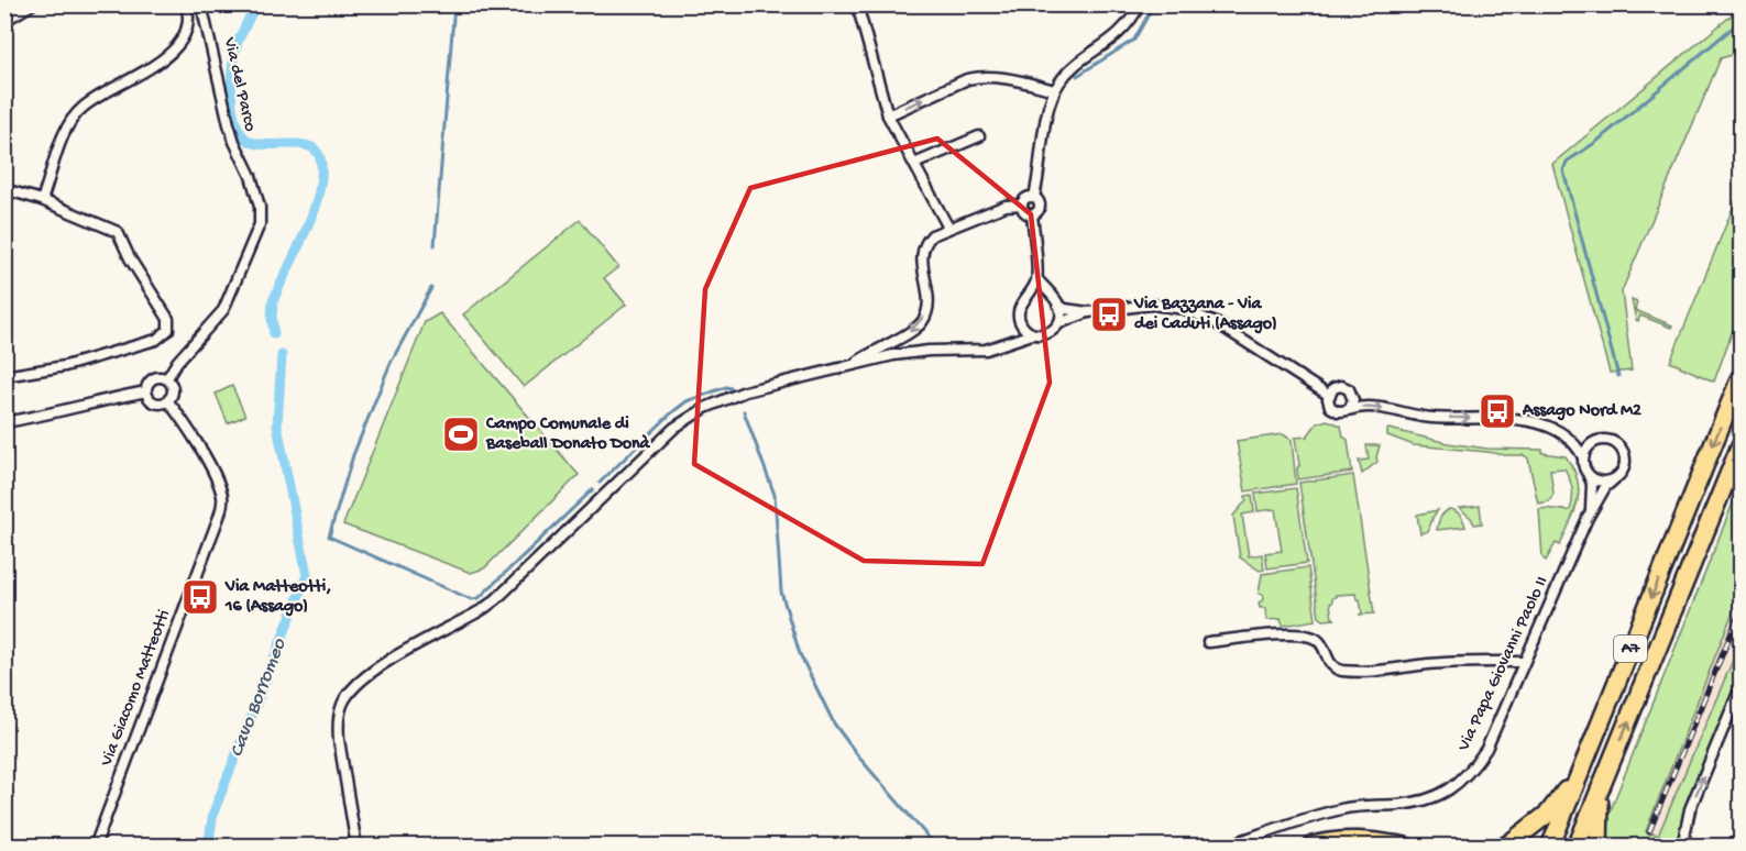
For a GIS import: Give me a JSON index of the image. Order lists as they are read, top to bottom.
{
  "streets": {
    "highway": ["A7"],
    "street": ["Via del Parco", "Via Papa Giovanni Paolo II", "Via Giacomo Matteotti"]
  },
  "crossings": [
    ["Via del Parco", "Via Giacomo Matteotti"]
  ],
  "water": ["Cavo Borromeo"],
  "places": {
    "bus stop": ["Via Bazzana - Via dei Caduti (Assago)", "Assago Nord M2", "Via Matteotti, 16 (Assago)"],
    "sports": ["Campo Comunale di Baseball Donato Donà"]
  }
}
